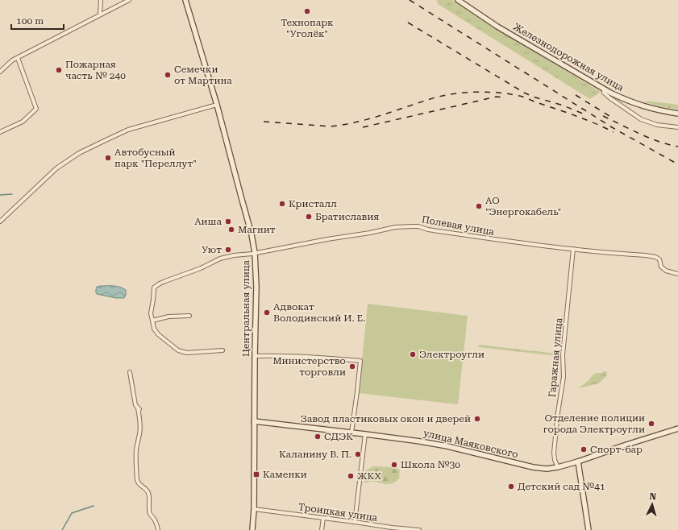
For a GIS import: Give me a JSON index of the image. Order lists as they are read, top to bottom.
{
  "streets": {
    "main road": ["Железнодорожная улица", "Центральная улица", "улица Маяковского"],
    "street": ["Полевая улица", "Гаражная улица", "Троицкая улица"]
  },
  "crossings": [
    ["Полевая улица", "Центральная улица"],
    ["Полевая улица", "Гаражная улица"],
    ["Центральная улица", "улица Маяковского"],
    ["Центральная улица", "Троицкая улица"],
    ["Гаражная улица", "улица Маяковского"]
  ],
  "places": {
    "other": [
      "Технопарк \"Уголёк\"",
      "Пожарная часть № 240",
      "Семечки от Мартина",
      "Автобусный парк \"Переллут\"",
      "Кристалл",
      "АО \"Энергокабель\"",
      "Братиславия",
      "Аиша",
      "Магнит",
      "Уют",
      "Адвокат Володинский И. Е.",
      "Электроугли",
      "Министерство торговли",
      "Завод пластиковых окон и дверей",
      "Отделение полиции города Электроугли",
      "СДЭК",
      "Спорт-бар",
      "Каланину В. П.",
      "Школа №30",
      "ЖКХ",
      "Детский сад №41"
    ],
    "transit": ["Каменки"]
  },
  "scale_bar": "100 m",
  "north": "top"
}
